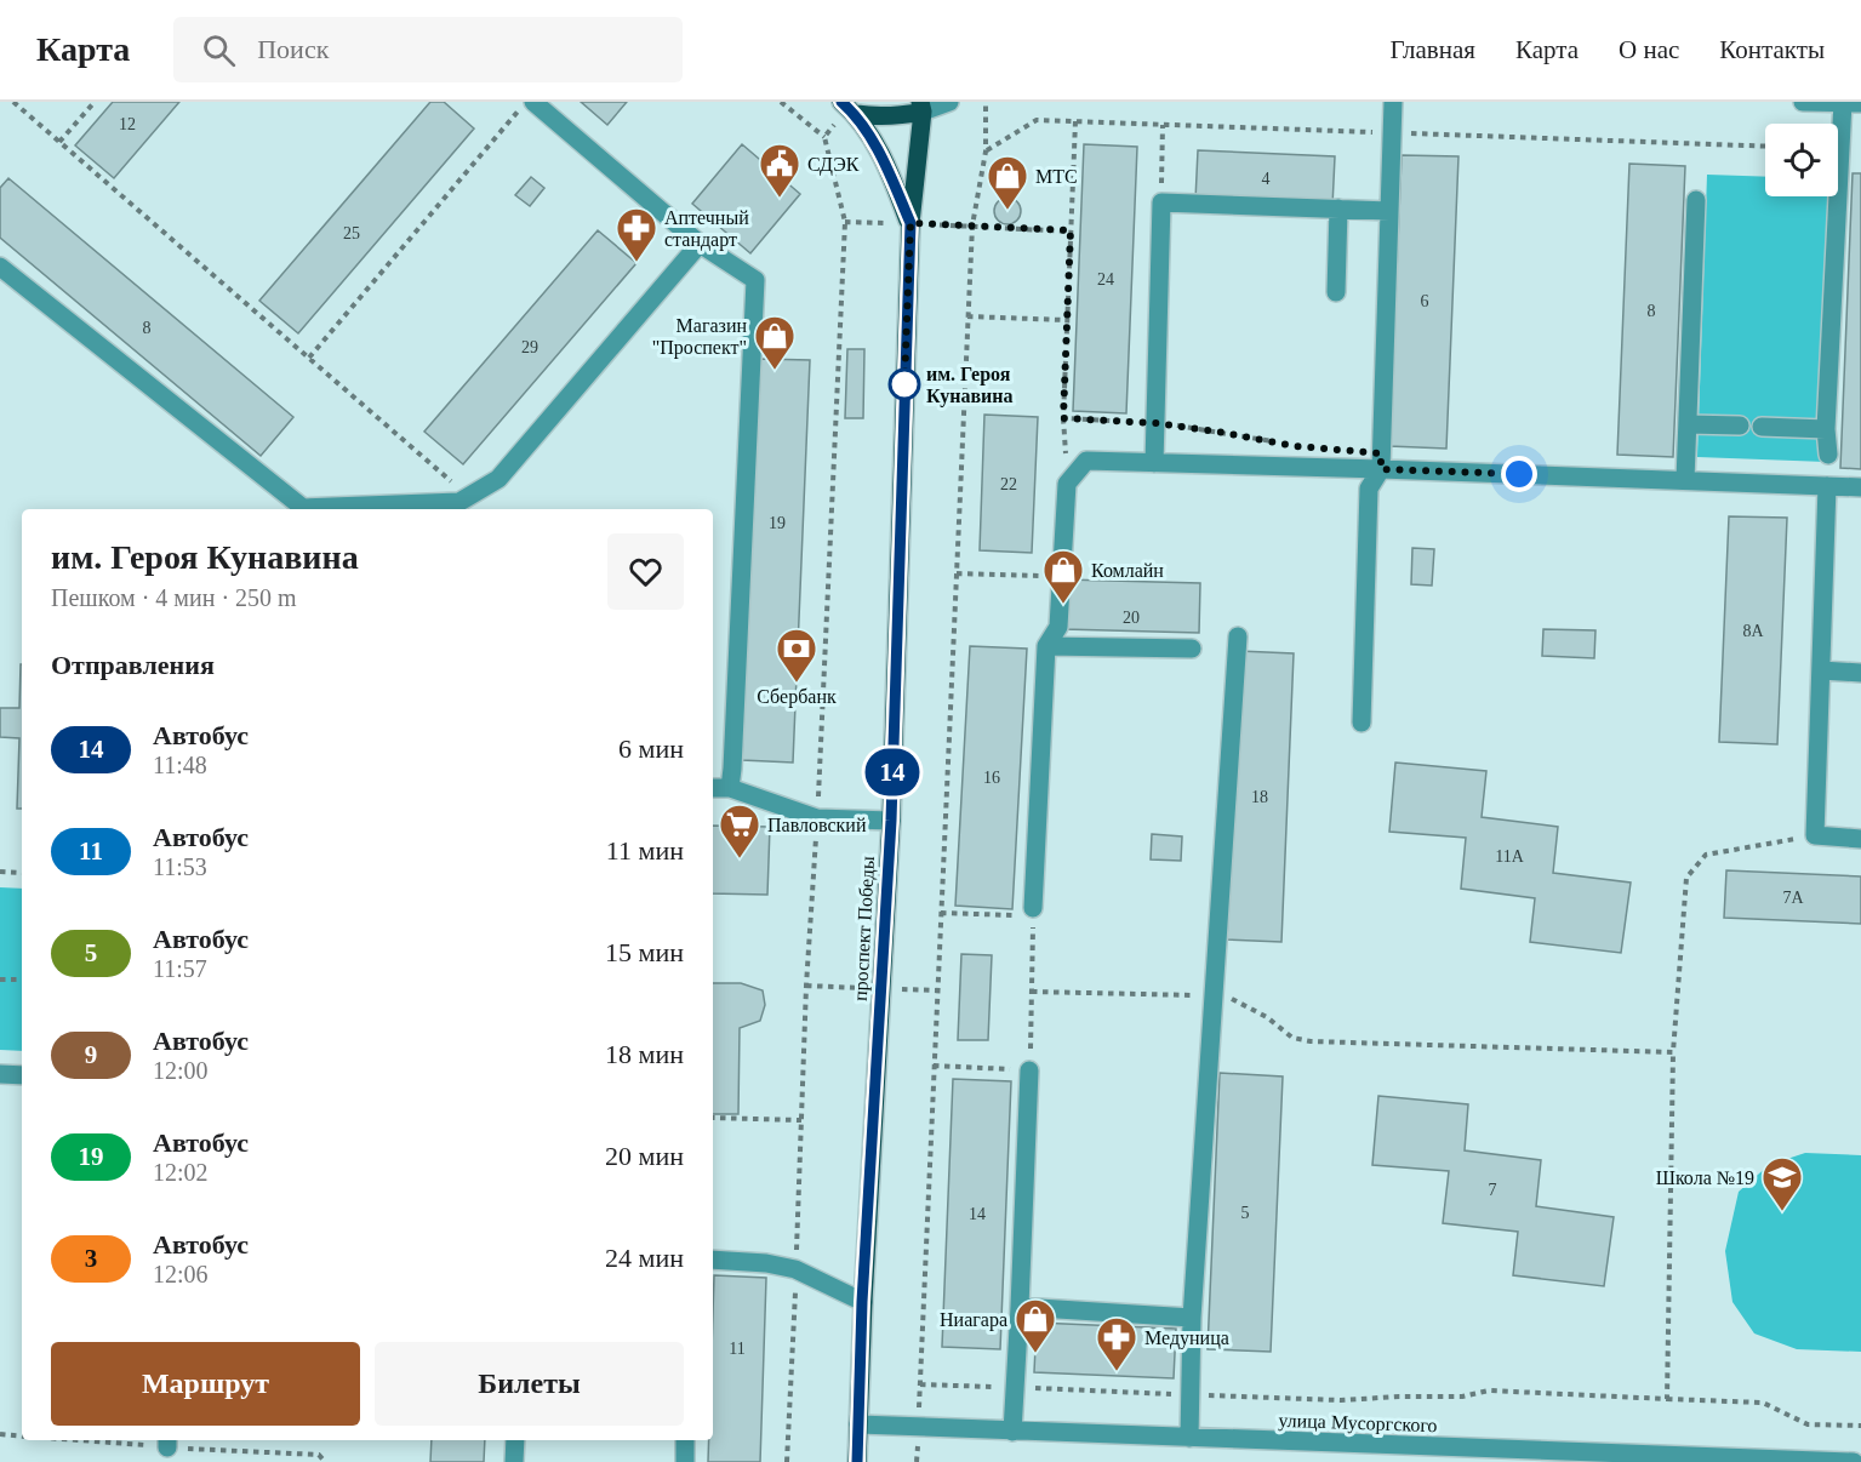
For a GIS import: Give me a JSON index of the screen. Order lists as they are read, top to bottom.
{
  "streets": {
    "main road": ["проспект Победы"],
    "street": ["улица Мусоргского"]
  },
  "crossings": [
    ["проспект Победы", "улица Мусоргского"]
  ],
  "places": {
    "public building": ["СДЭК"],
    "shop": [
      "МТС",
      "Магазин \"Проспект\"",
      "Комлайн",
      "Ниагара"
    ],
    "pharmacy": ["Аптечный стандарт", "Медуница"],
    "other": ["им. Героя Кунавина"],
    "bank": ["Сбербанк"],
    "supermarket": ["Павловский"],
    "school or university": ["Школа №19"]
  },
  "lines": ["bus line 14"],
  "house_numbers": [
    "12",
    "4",
    "25",
    "24",
    "6",
    "8",
    "8",
    "29",
    "22",
    "19",
    "20",
    "8А",
    "16",
    "18",
    "11А",
    "7А",
    "7",
    "5",
    "14",
    "11"
  ],
  "page": {
    "header": "Карта",
    "search": "Поиск",
    "nav": [
      "Главная",
      "Карта",
      "О нас",
      "Контакты"
    ],
    "on_map": "14",
    "heading": [
      ["им. Героя Кунавина", "Пешком · 4 мин · 250 m"],
      "Отправления"
    ],
    "list": [
      {
        "mark": "14",
        "name": "Автобус",
        "note": "11:48",
        "value": "6 мин"
      },
      {
        "mark": "11",
        "name": "Автобус",
        "note": "11:53",
        "value": "11 мин"
      },
      {
        "mark": "5",
        "name": "Автобус",
        "note": "11:57",
        "value": "15 мин"
      },
      {
        "mark": "9",
        "name": "Автобус",
        "note": "12:00",
        "value": "18 мин"
      },
      {
        "mark": "19",
        "name": "Автобус",
        "note": "12:02",
        "value": "20 мин"
      },
      {
        "mark": "3",
        "name": "Автобус",
        "note": "12:06",
        "value": "24 мин"
      }
    ],
    "buttons": ["Маршрут", "Билеты"]
  }
}
